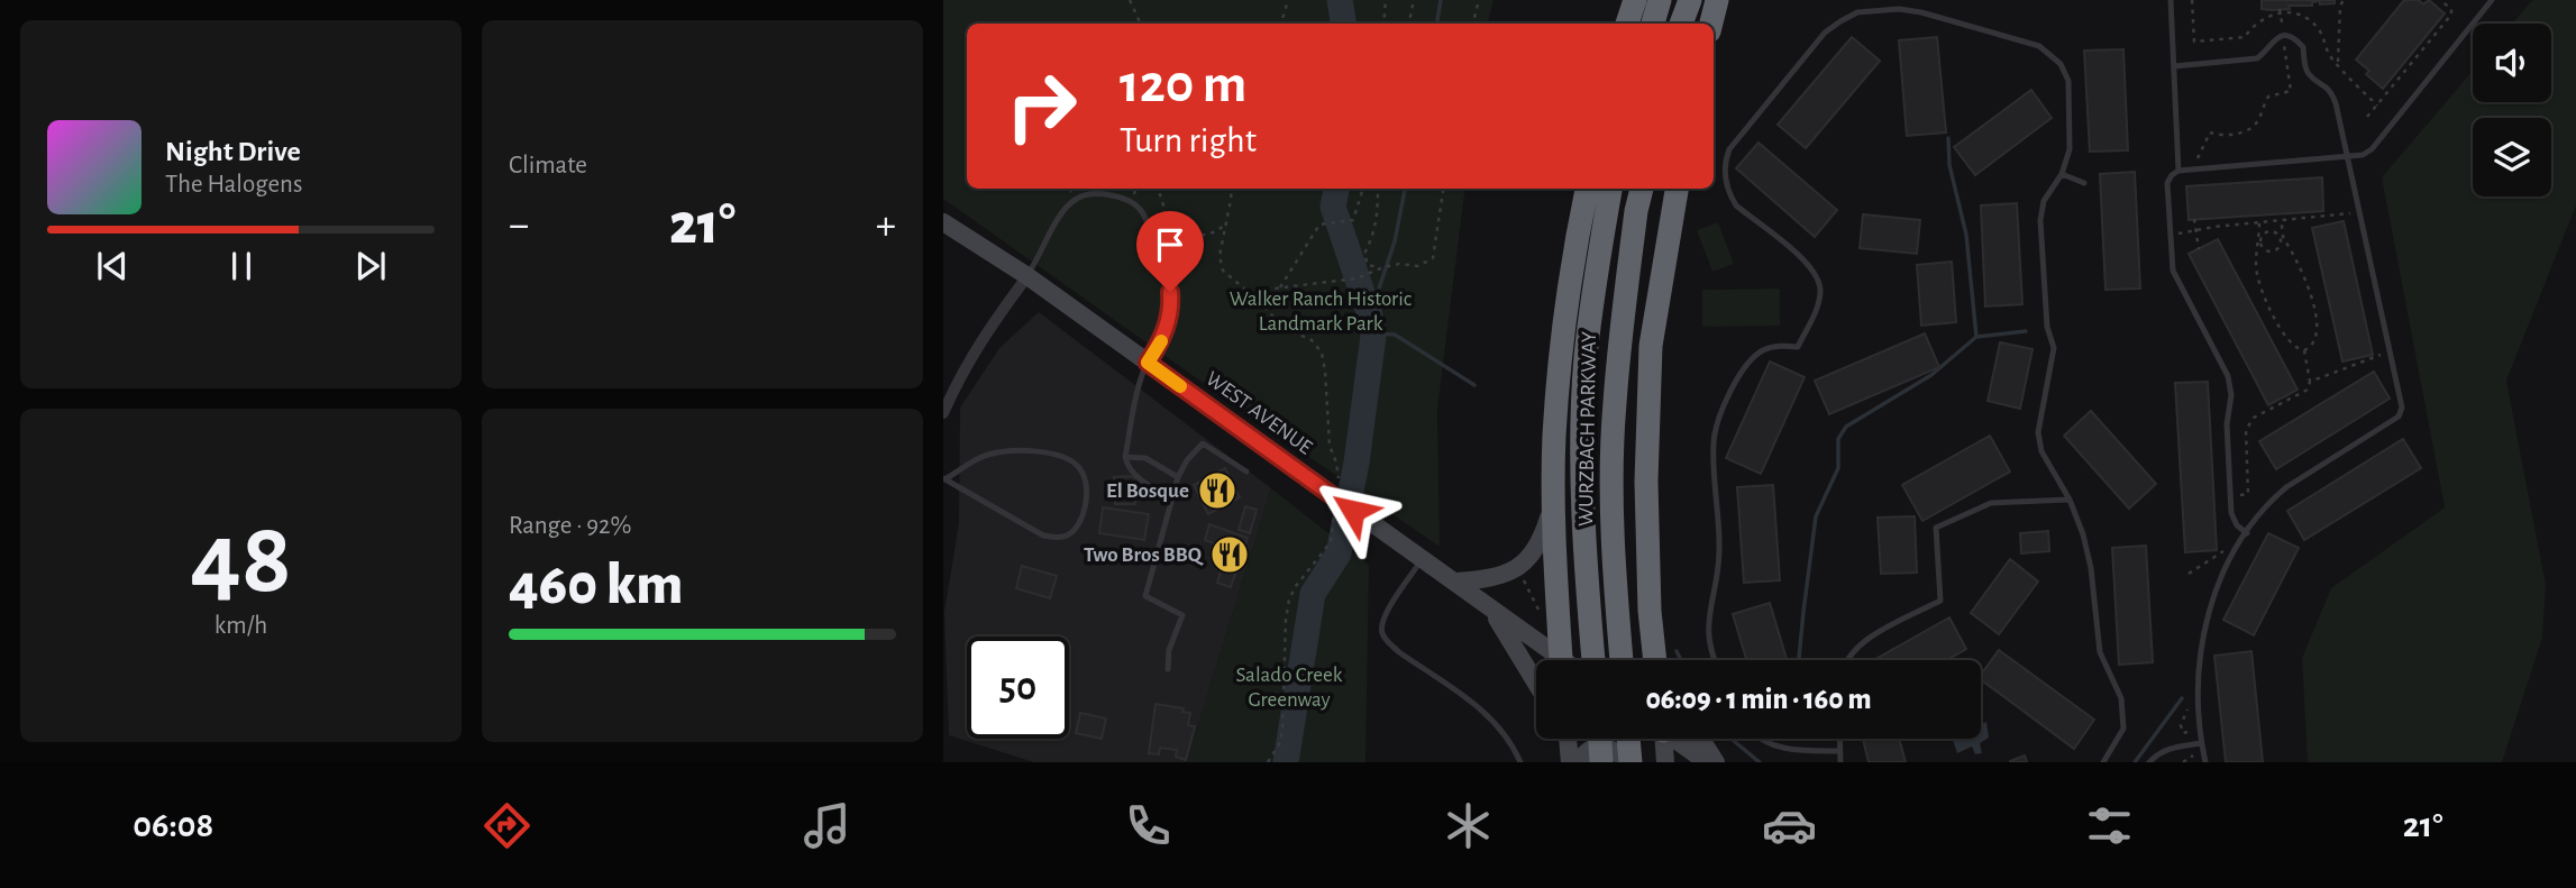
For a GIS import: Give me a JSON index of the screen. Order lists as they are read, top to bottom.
{
  "streets": {
    "highway": ["WURZBACH PARKWAY"],
    "main road": ["WEST AVENUE"]
  },
  "parks": ["Walker Ranch Historic Landmark Park", "Salado Creek Greenway"],
  "places": {
    "restaurant": ["El Bosque", "Two Bros BBQ"]
  },
  "page": {
    "tile": [
      "Climate",
      ["48", "km/h"],
      ["Range · 92%", "460 km"]
    ],
    "turn": ["120 m", "Turn right"],
    "song": ["Night Drive", "The Halogens"],
    "heat": ["−", "21°", "+"],
    "limit": "50",
    "trip": "06:09 · 1 min · 160 m",
    "tabs": ["06:08", "21°"]
  }
}
